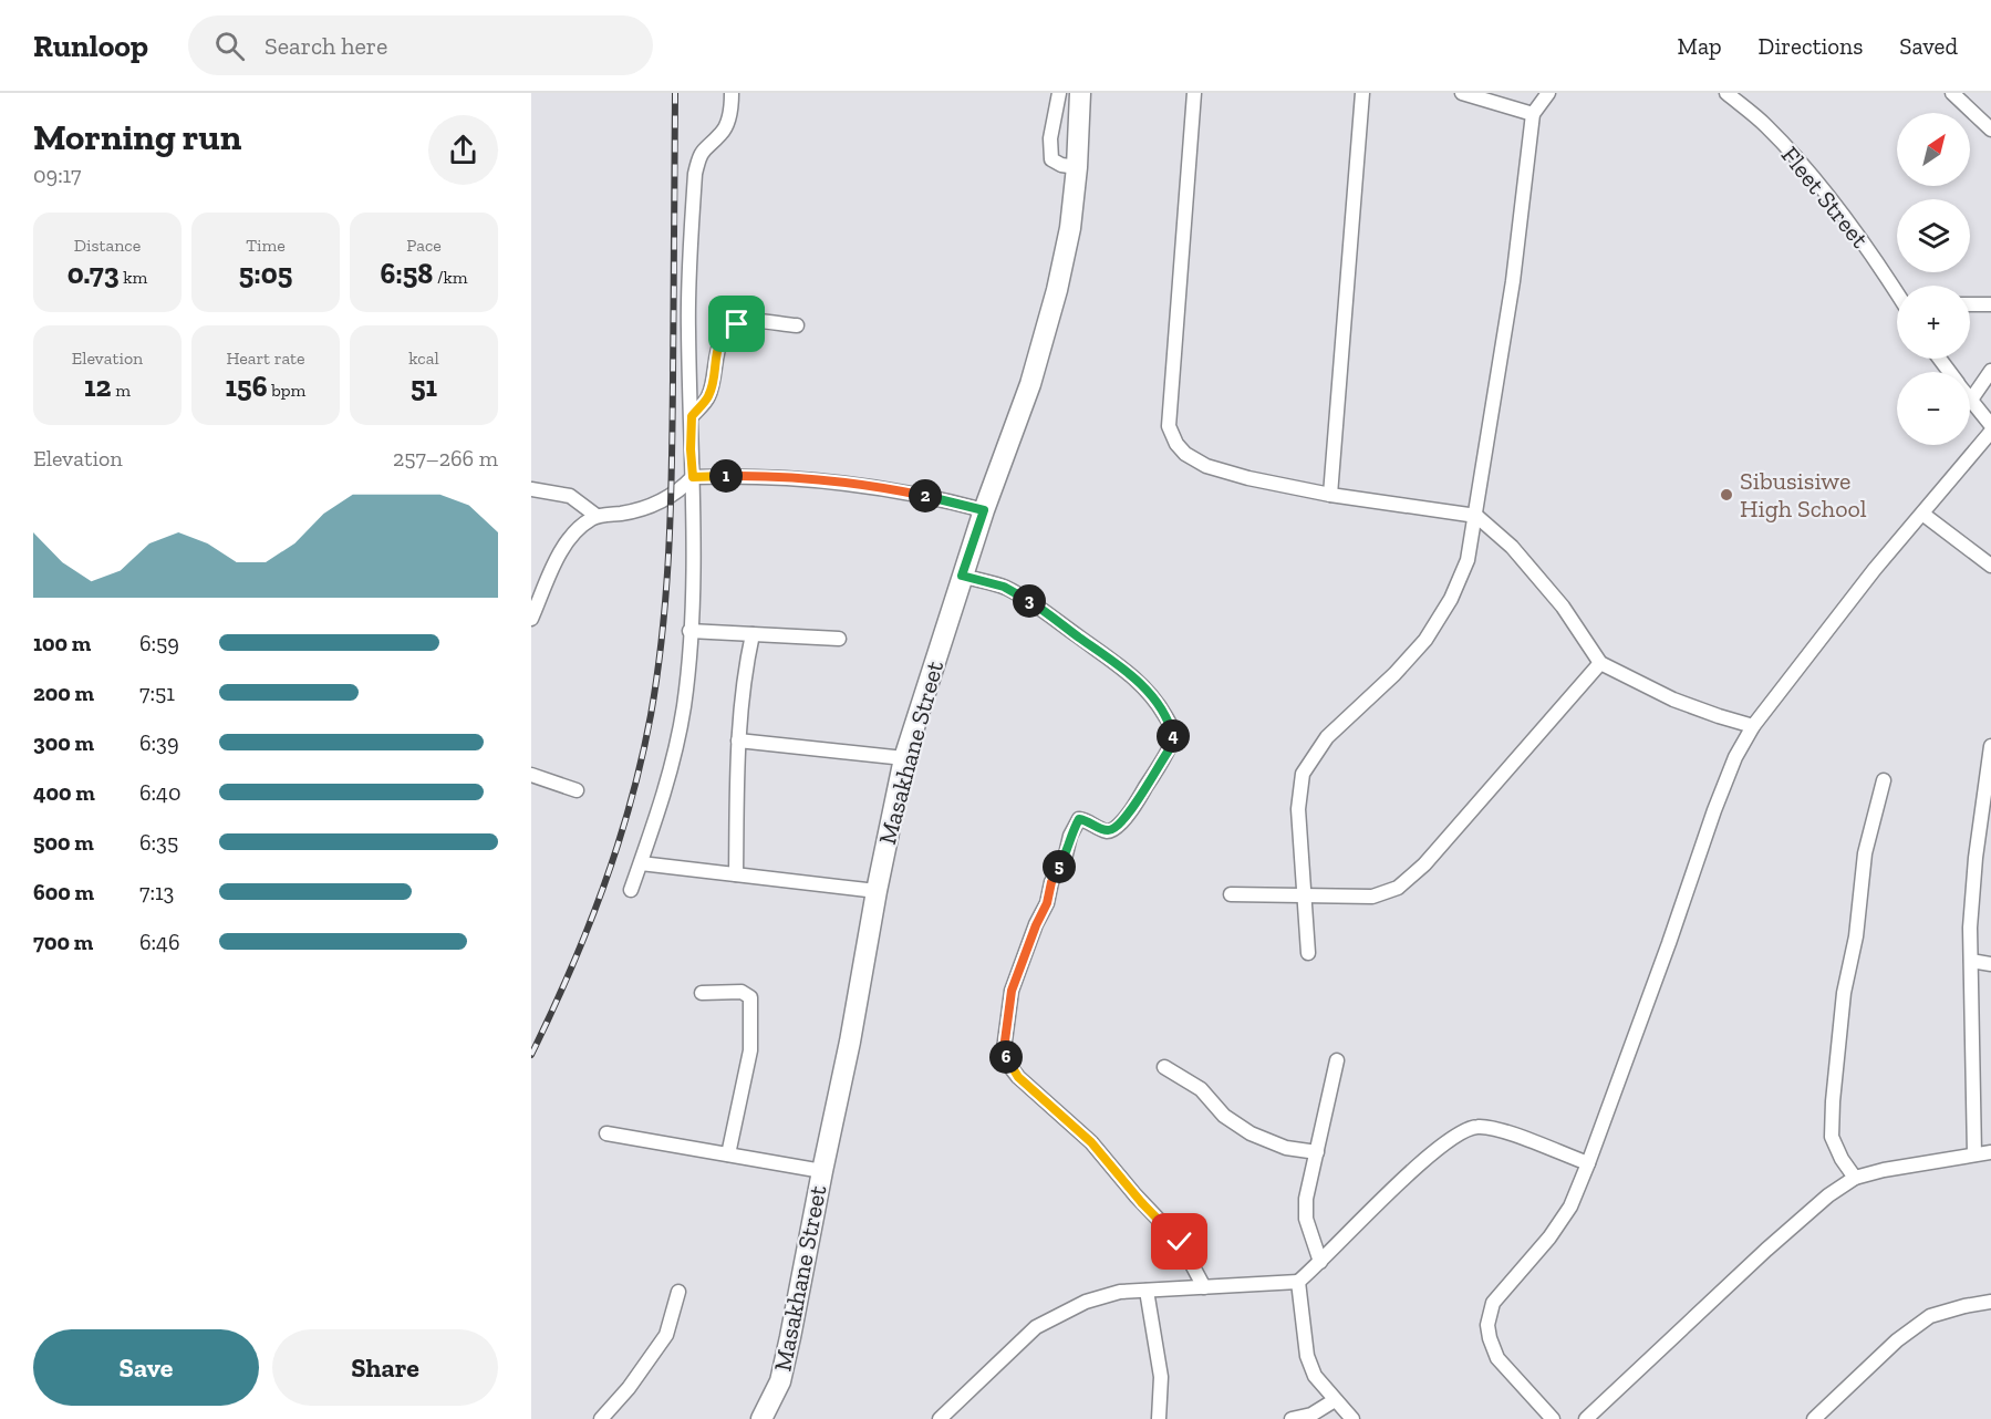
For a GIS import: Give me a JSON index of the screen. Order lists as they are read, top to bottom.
{
  "streets": {
    "street": ["Fleet Street", "Masakhane Street"]
  },
  "places": ["Sibusisiwe High School"],
  "north": "top right",
  "page": {
    "header": "Runloop",
    "search": "Search here",
    "nav": ["Map", "Directions", "Saved"],
    "heading": ["Morning run", "09:17"],
    "map_buttons": ["+", "−"],
    "stats": [
      ["Distance", "0.73 km"],
      ["Time", "5:05"],
      ["Pace", "6:58 /km"],
      ["Elevation", "12 m"],
      ["Heart rate", "156 bpm"],
      ["kcal", "51"]
    ],
    "chart": ["Elevation", "257–266 m"],
    "pins": [
      "1",
      "2",
      "3",
      "4",
      "5",
      "6"
    ],
    "list": [
      {
        "name": "100 m",
        "note": "6:59"
      },
      {
        "name": "200 m",
        "note": "7:51"
      },
      {
        "name": "300 m",
        "note": "6:39"
      },
      {
        "name": "400 m",
        "note": "6:40"
      },
      {
        "name": "500 m",
        "note": "6:35"
      },
      {
        "name": "600 m",
        "note": "7:13"
      },
      {
        "name": "700 m",
        "note": "6:46"
      }
    ],
    "buttons": ["Save", "Share"]
  }
}
